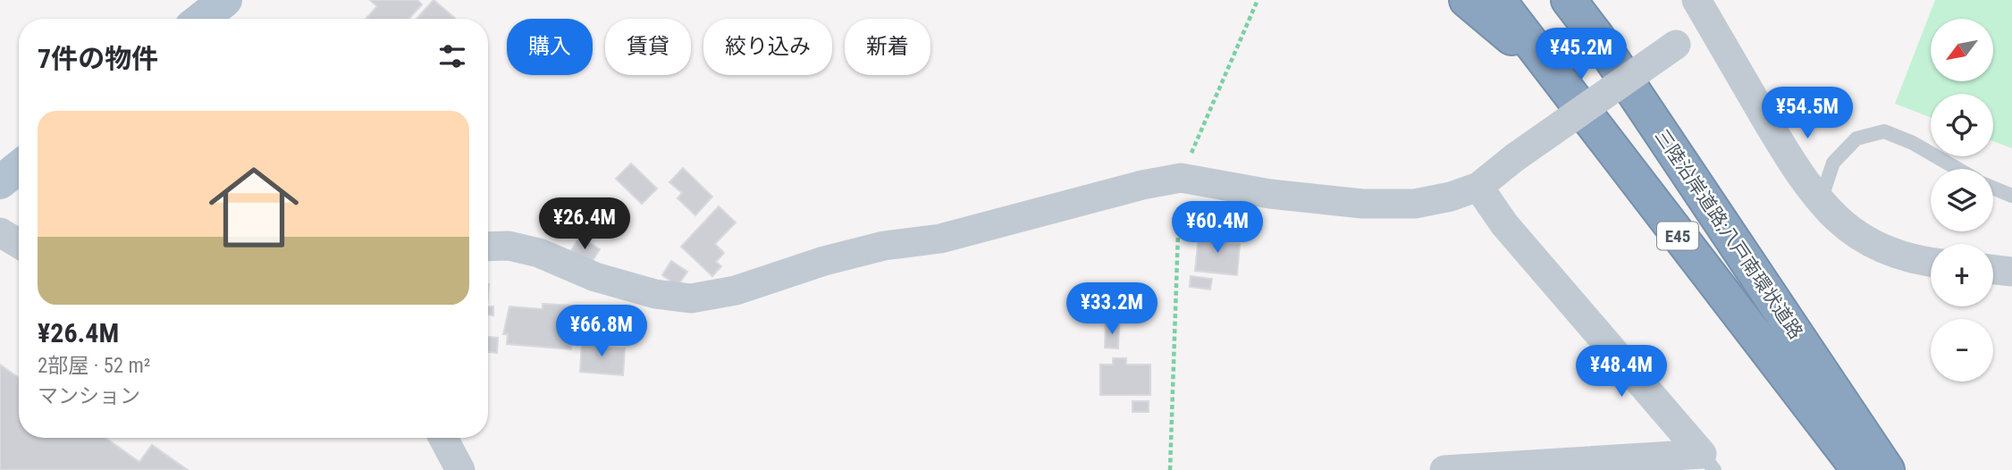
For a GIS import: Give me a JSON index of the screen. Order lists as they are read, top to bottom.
{
  "streets": {
    "highway": ["三陸沿岸道路;八戸南環状道路", "E45"]
  },
  "north": "bottom left",
  "page": {
    "map_buttons": ["+", "−"],
    "chip": [
      "購入",
      "賃貸",
      "絞り込み",
      "新着"
    ],
    "heading": "7件の物件",
    "price": [
      "¥45.2M",
      "¥54.5M",
      "¥26.4M",
      "¥60.4M",
      "¥33.2M",
      "¥66.8M",
      "¥48.4M"
    ],
    "list": [
      {
        "name": "¥26.4M",
        "note": "2部屋 · 52 m² · マンション"
      }
    ]
  }
}
